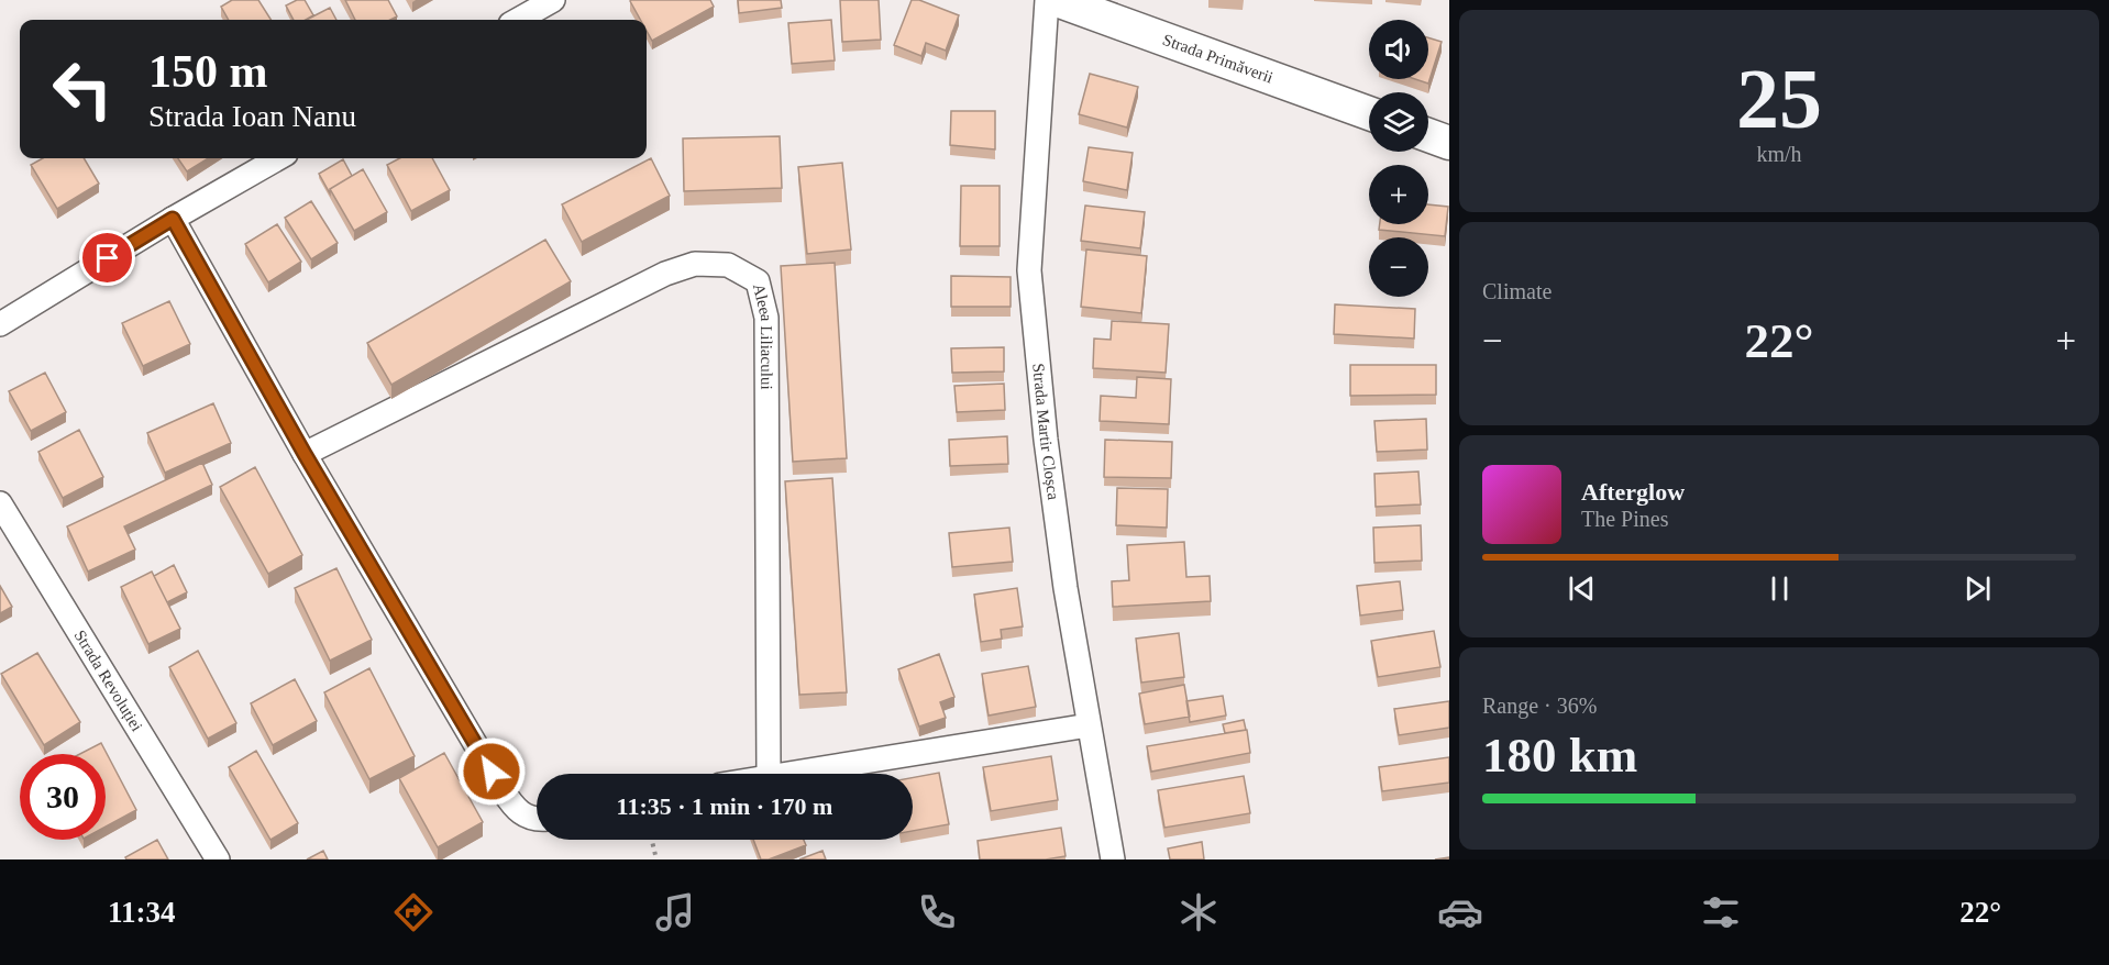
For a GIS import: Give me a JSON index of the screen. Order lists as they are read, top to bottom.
{
  "streets": {
    "main road": ["Strada Primăverii"],
    "street": ["Aleea Liliacului", "Strada Martir Cloșca", "Strada Revoluției"]
  },
  "page": {
    "tile": [
      ["25", "km/h"],
      "Climate",
      ["Range · 36%", "180 km"]
    ],
    "map_buttons": ["+", "−"],
    "turn": ["150 m", "Strada Ioan Nanu"],
    "heat": ["−", "22°", "+"],
    "song": ["Afterglow", "The Pines"],
    "limit": "30",
    "trip": "11:35 · 1 min · 170 m",
    "tabs": ["11:34", "22°"]
  }
}
